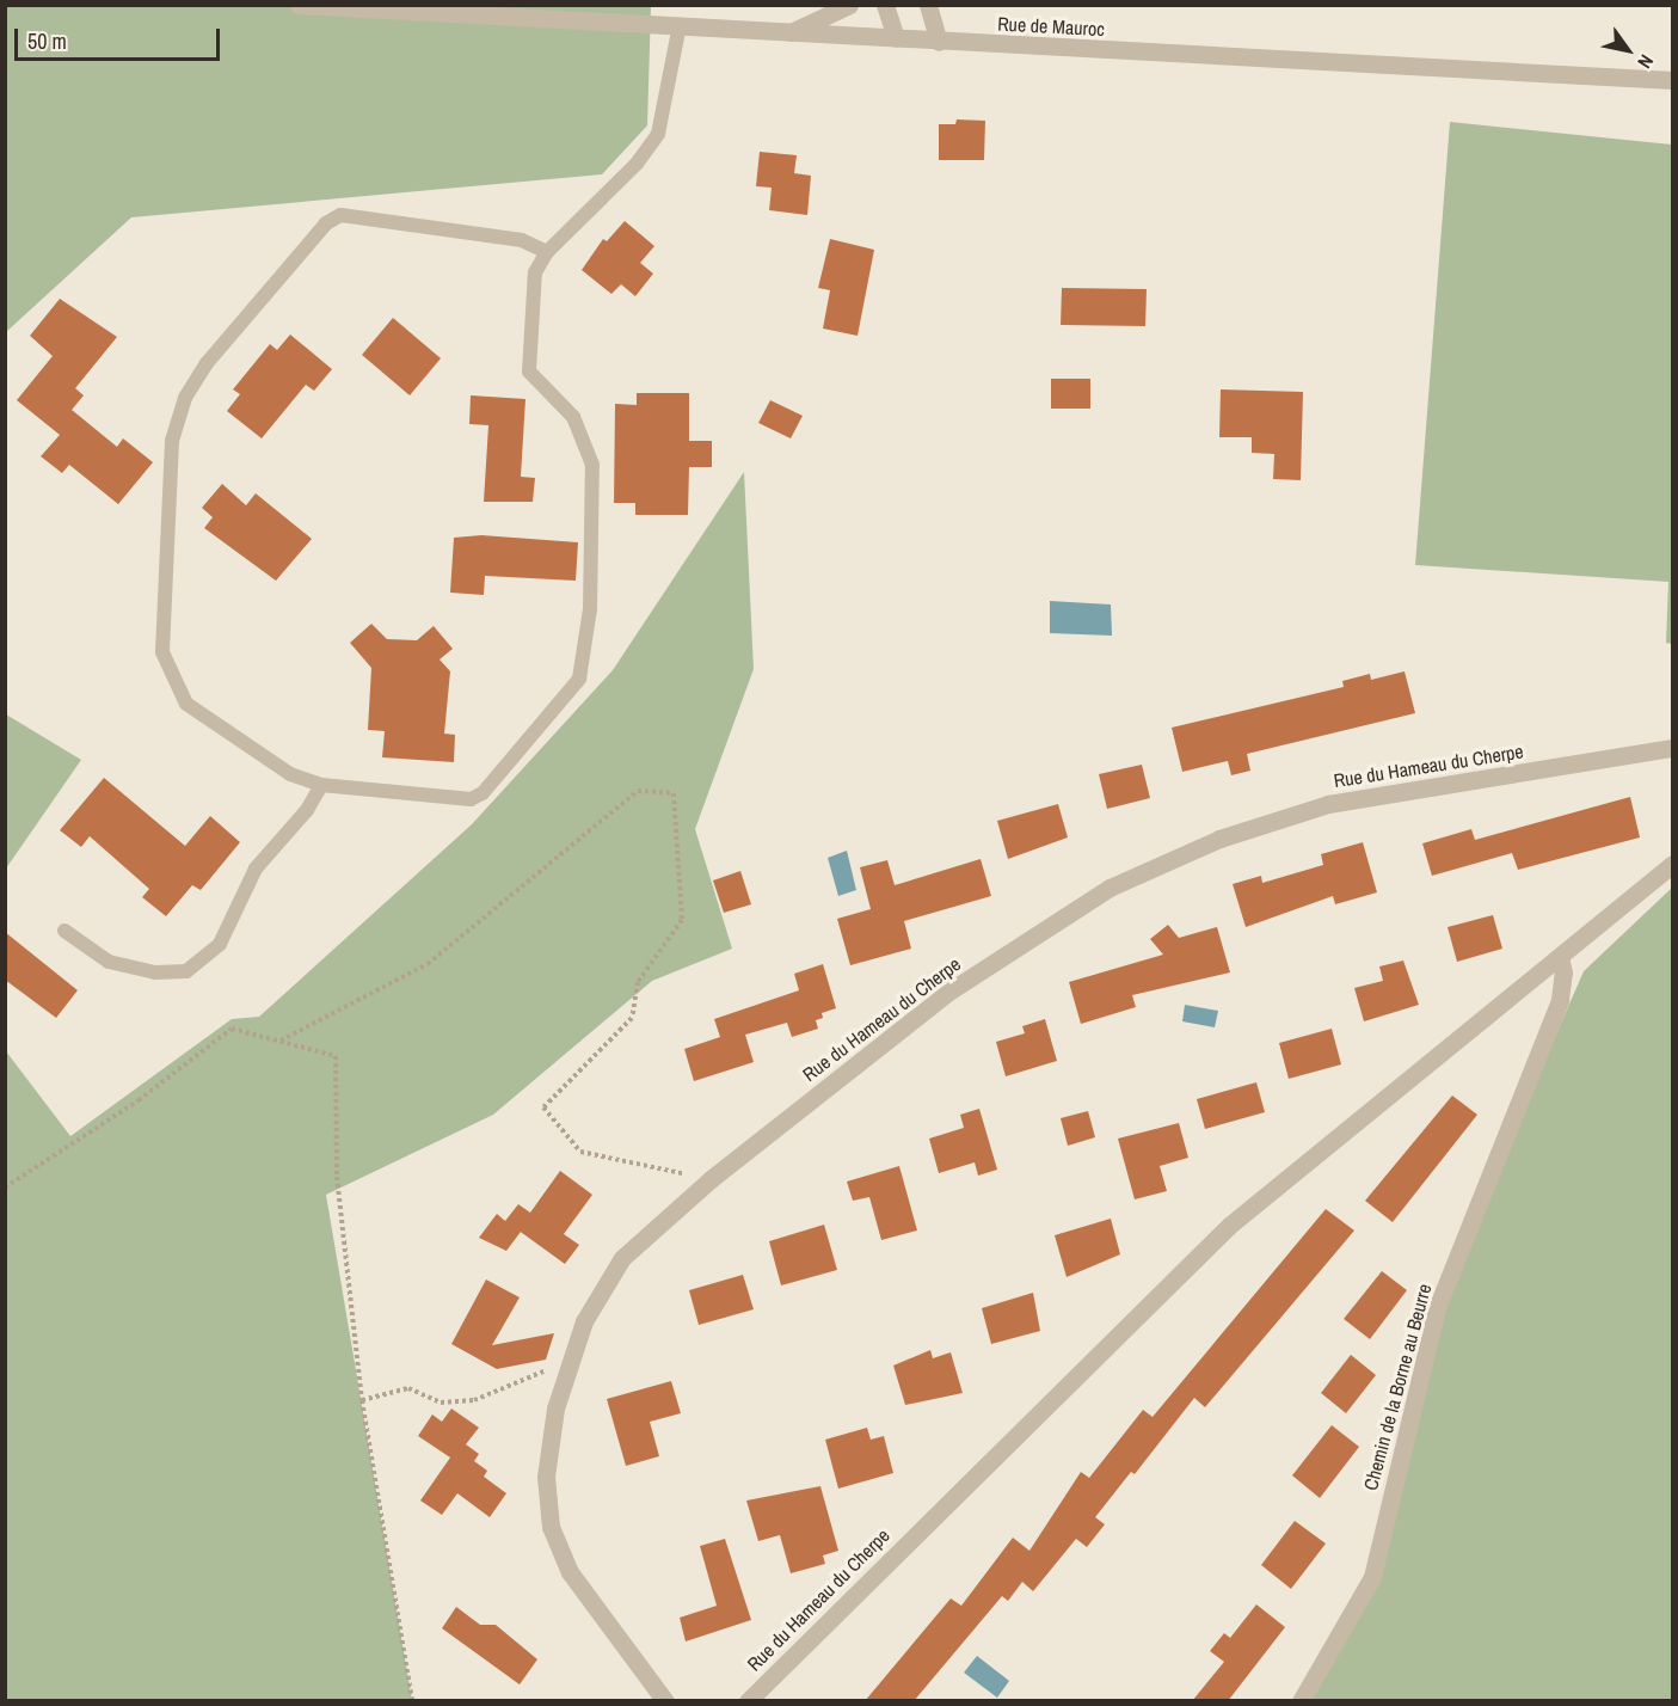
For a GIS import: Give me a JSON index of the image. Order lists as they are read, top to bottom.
{
  "streets": {
    "street": ["Rue de Mauroc", "Rue du Hameau du Cherpe", "Chemin de la Borne au Beurre"]
  },
  "crossings": [
    ["Rue du Hameau du Cherpe", "Chemin de la Borne au Beurre"]
  ],
  "scale_bar": "50 m",
  "north": "bottom right"
}
